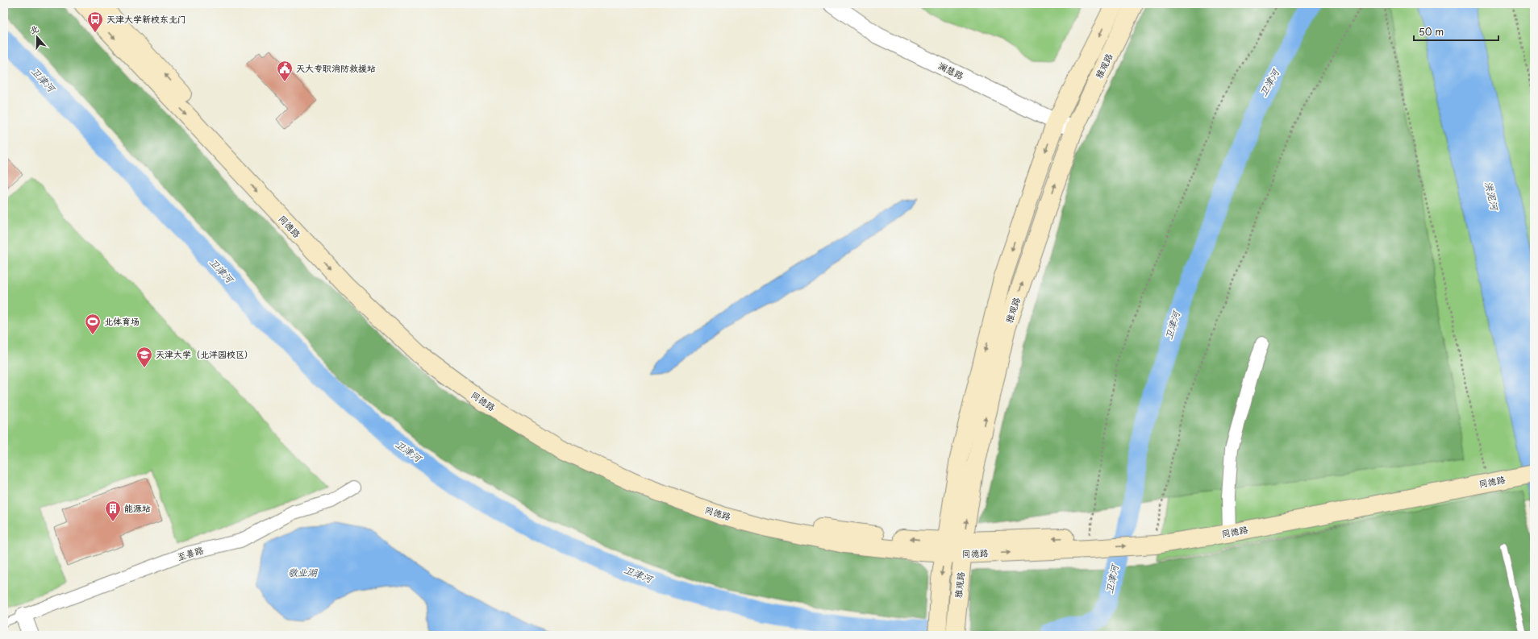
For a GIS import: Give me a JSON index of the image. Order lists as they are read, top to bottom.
{
  "streets": {
    "main road": ["雅观路", "同德路"],
    "street": ["澜慧路", "至善路"]
  },
  "crossings": [
    ["雅观路", "澜慧路"],
    ["雅观路", "同德路"]
  ],
  "water": ["卫津河", "洪泥河", "敬业湖"],
  "places": {
    "bus stop": ["天津大学新校东北门"],
    "public building": ["天大专职消防救援站"],
    "sports": ["北体育场"],
    "school or university": ["天津大学（北洋园校区）"],
    "building": ["能源站"]
  },
  "scale_bar": "50 m",
  "north": "top"
}
